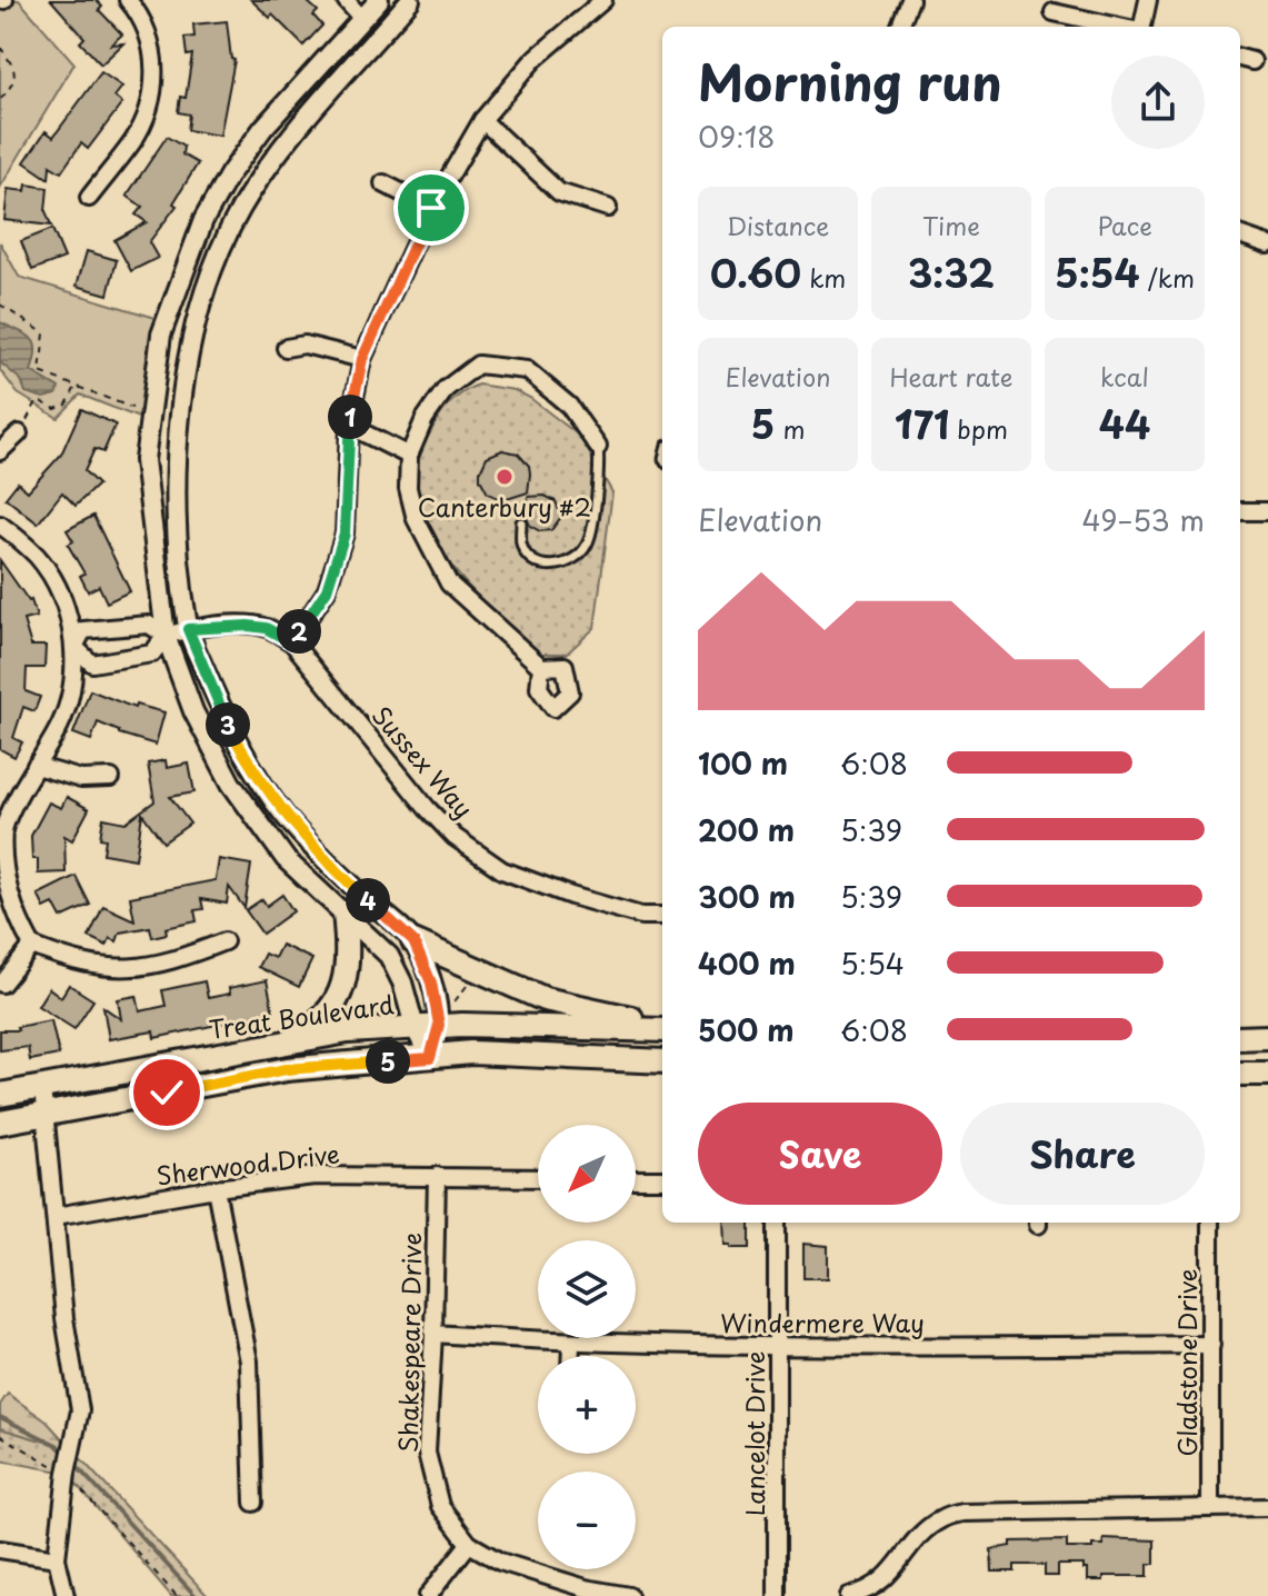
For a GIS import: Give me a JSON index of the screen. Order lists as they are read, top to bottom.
{
  "streets": {
    "main road": ["Treat Boulevard"],
    "street": [
      "Sussex Way",
      "Sherwood Drive",
      "Windermere Way",
      "Shakespeare Drive",
      "Gladstone Drive",
      "Lancelot Drive"
    ]
  },
  "crossings": [
    ["Sherwood Drive", "Shakespeare Drive"],
    ["Windermere Way", "Shakespeare Drive"],
    ["Windermere Way", "Gladstone Drive"],
    ["Windermere Way", "Lancelot Drive"]
  ],
  "places": ["Canterbury #2"],
  "north": "bottom left",
  "page": {
    "heading": ["Morning run", "09:18"],
    "stats": [
      ["Distance", "0.60 km"],
      ["Time", "3:32"],
      ["Pace", "5:54 /km"],
      ["Elevation", "5 m"],
      ["Heart rate", "171 bpm"],
      ["kcal", "44"]
    ],
    "pins": [
      "1",
      "2",
      "3",
      "4",
      "5"
    ],
    "chart": ["Elevation", "49–53 m"],
    "list": [
      {
        "name": "100 m",
        "note": "6:08"
      },
      {
        "name": "200 m",
        "note": "5:39"
      },
      {
        "name": "300 m",
        "note": "5:39"
      },
      {
        "name": "400 m",
        "note": "5:54"
      },
      {
        "name": "500 m",
        "note": "6:08"
      }
    ],
    "buttons": ["Save", "Share"],
    "map_buttons": ["+", "−"]
  }
}
